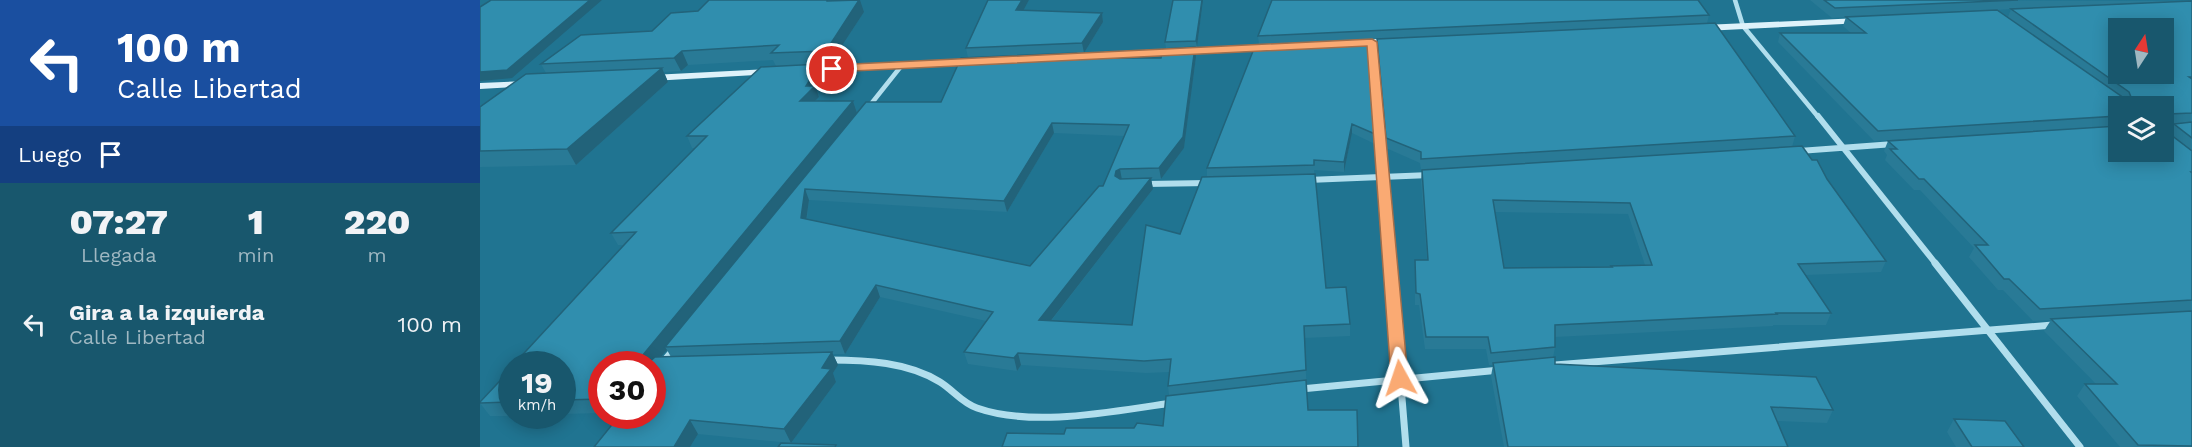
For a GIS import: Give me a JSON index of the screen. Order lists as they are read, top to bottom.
{
  "north": "top",
  "page": {
    "turn": ["100 m", "Calle Libertad"],
    "then": "Luego",
    "eta": [
      "07:27",
      "Llegada",
      "1",
      "min",
      "220",
      "m"
    ],
    "list": [
      {
        "name": "Gira a la izquierda",
        "note": "Calle Libertad",
        "value": "100 m"
      }
    ],
    "speed": "19 km/h",
    "limit": "30"
  }
}
